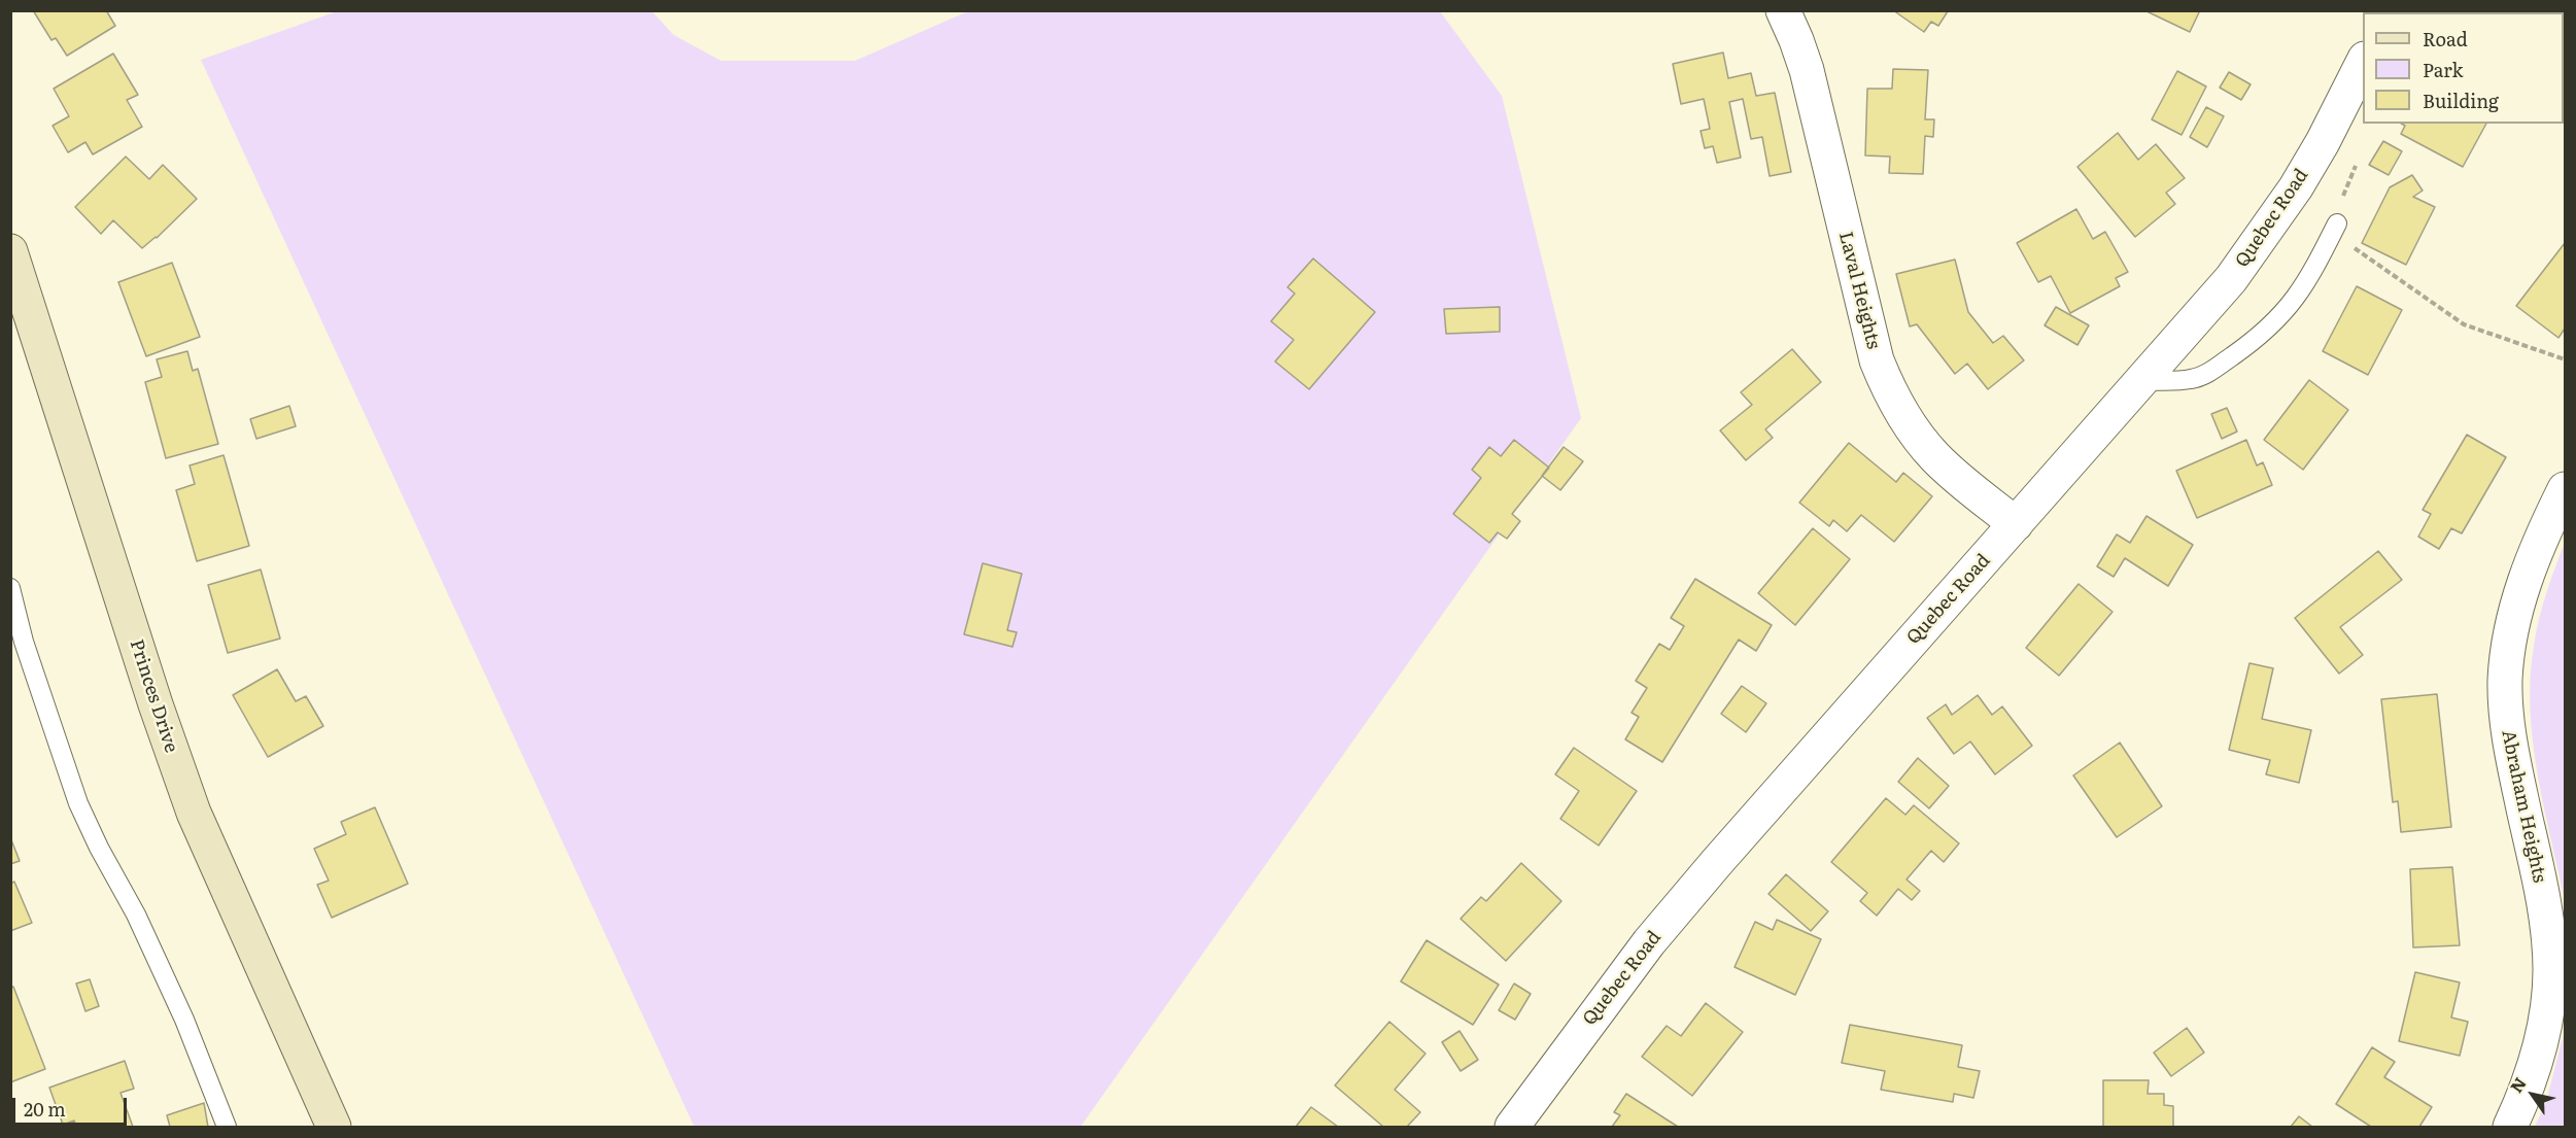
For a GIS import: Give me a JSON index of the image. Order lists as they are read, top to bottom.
{
  "streets": {
    "street": [
      "Quebec Road",
      "Laval Heights",
      "Princes Drive",
      "Abraham Heights"
    ]
  },
  "crossings": [
    ["Quebec Road", "Laval Heights"]
  ],
  "legend": ["Road", "Park", "Building"],
  "scale_bar": "20 m",
  "north": "top left"
}
